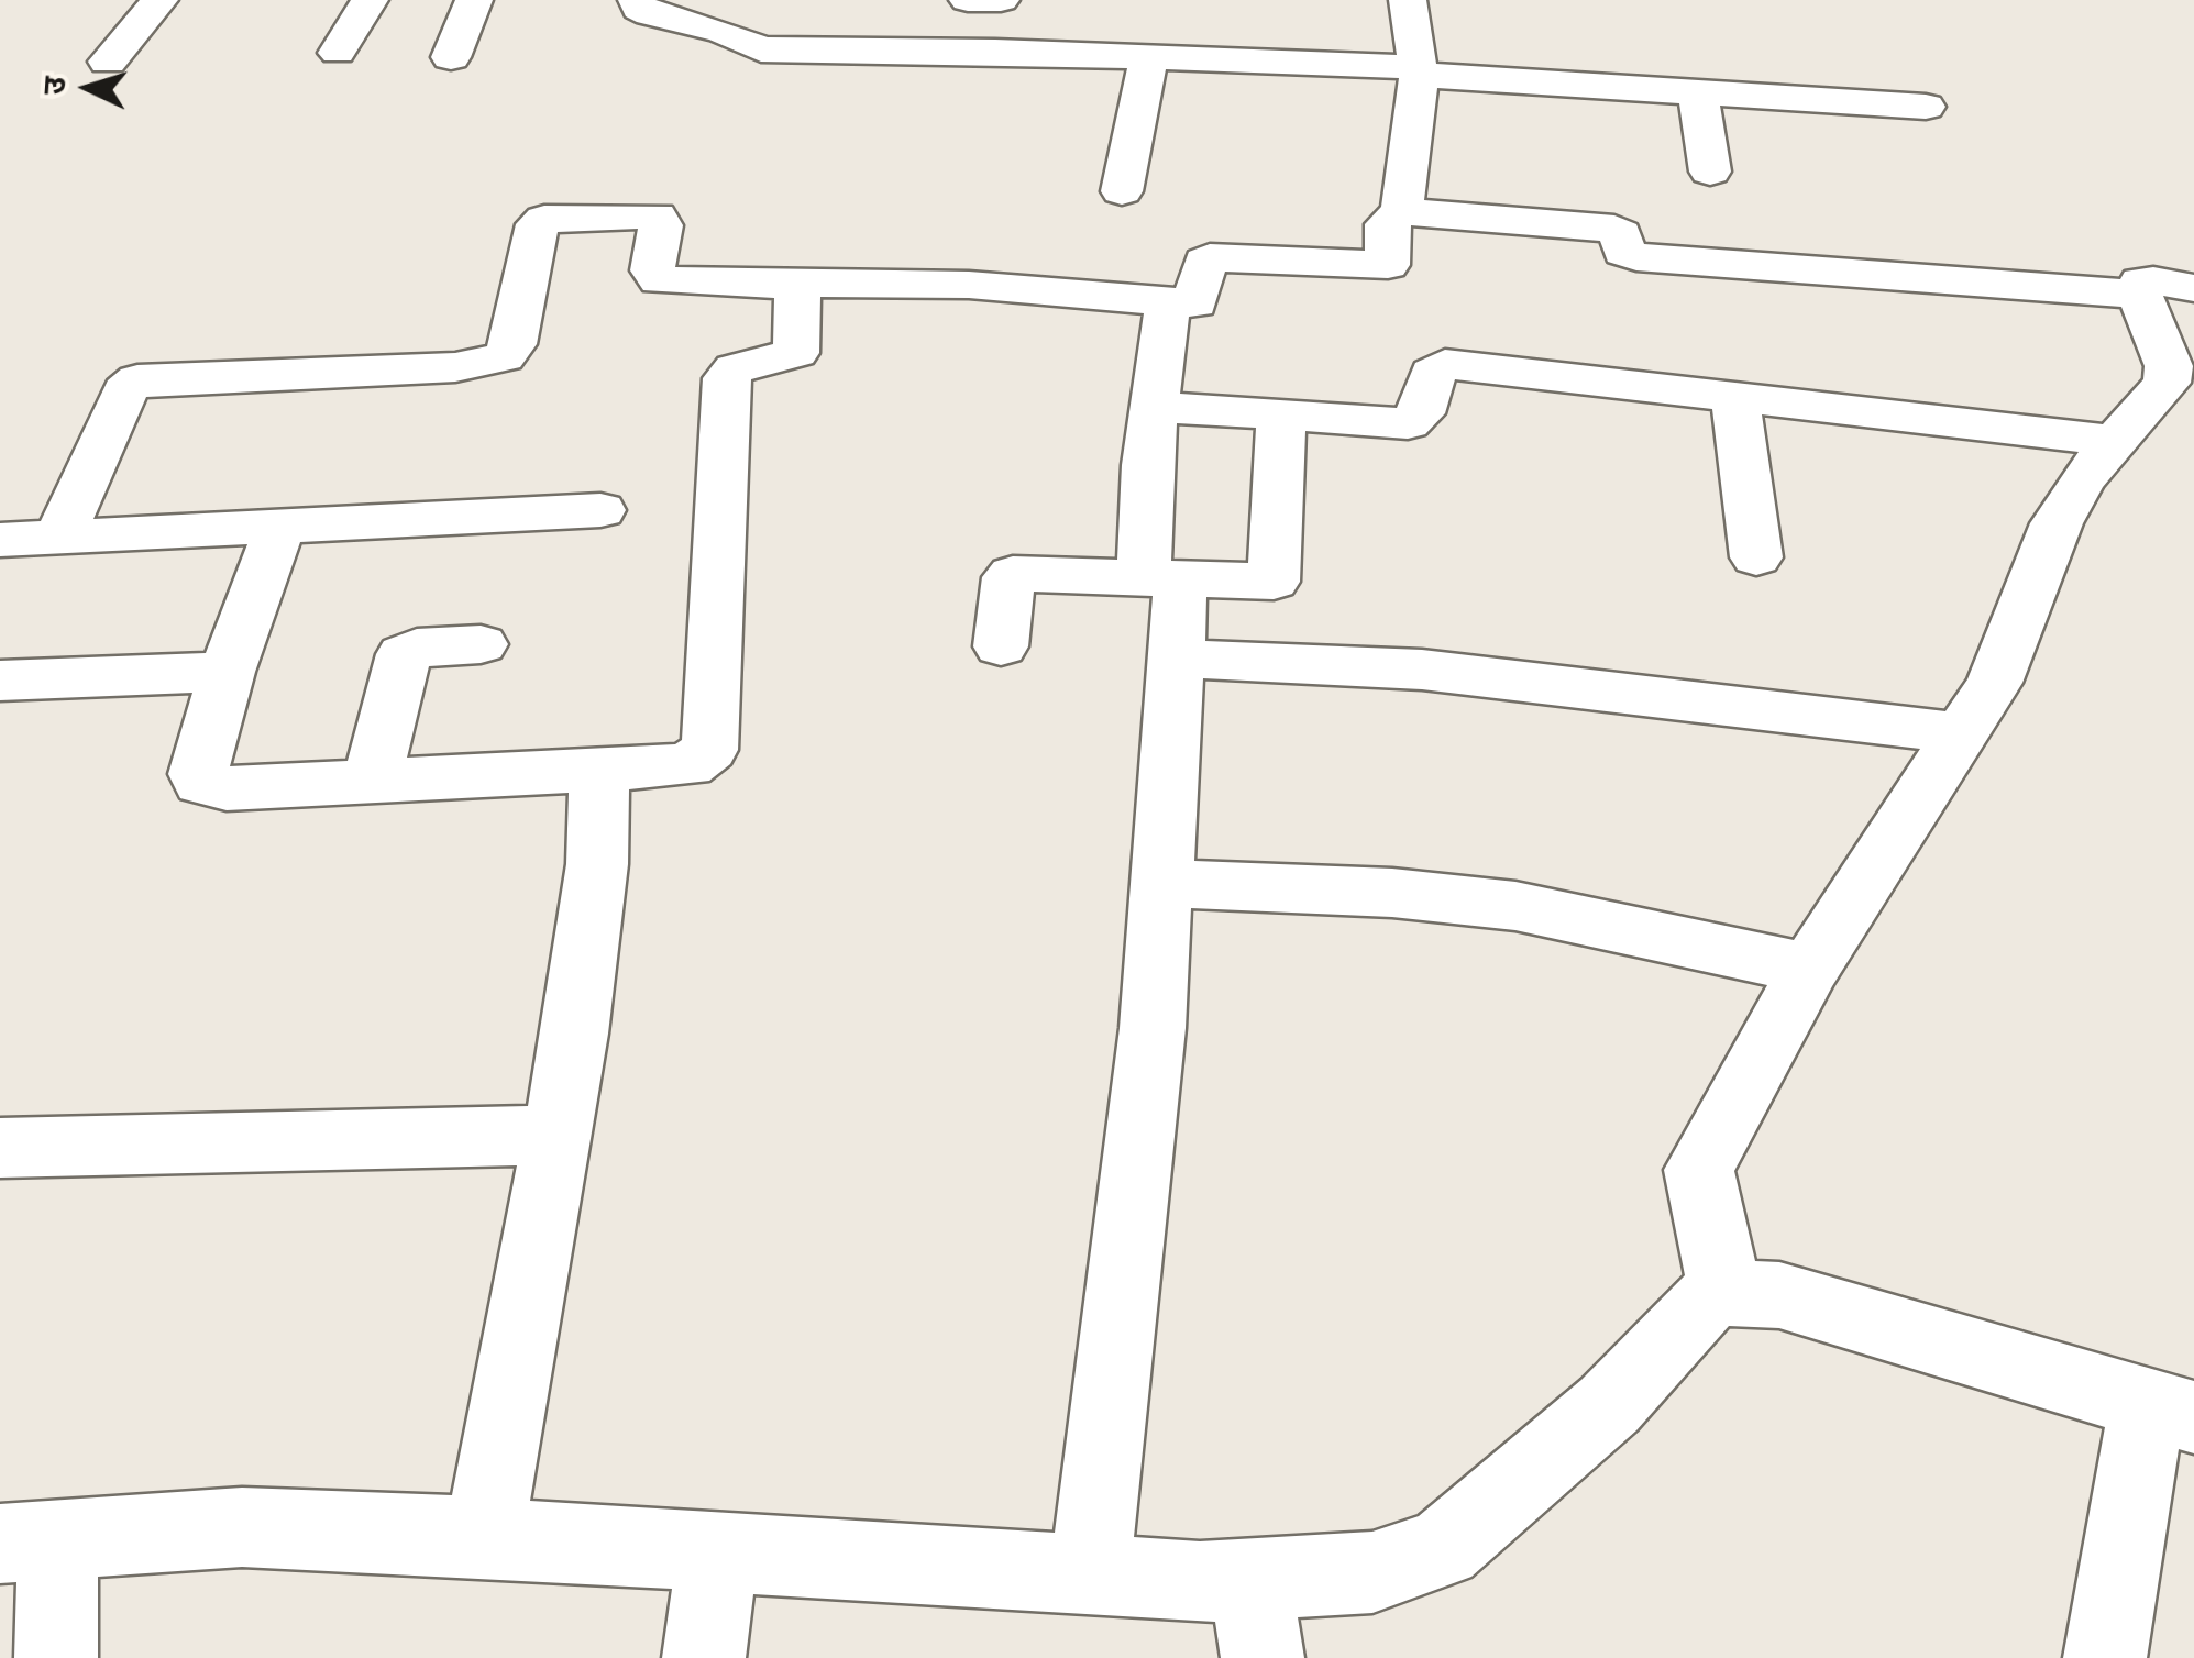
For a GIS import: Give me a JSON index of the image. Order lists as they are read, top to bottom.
{
  "north": "left"
}
